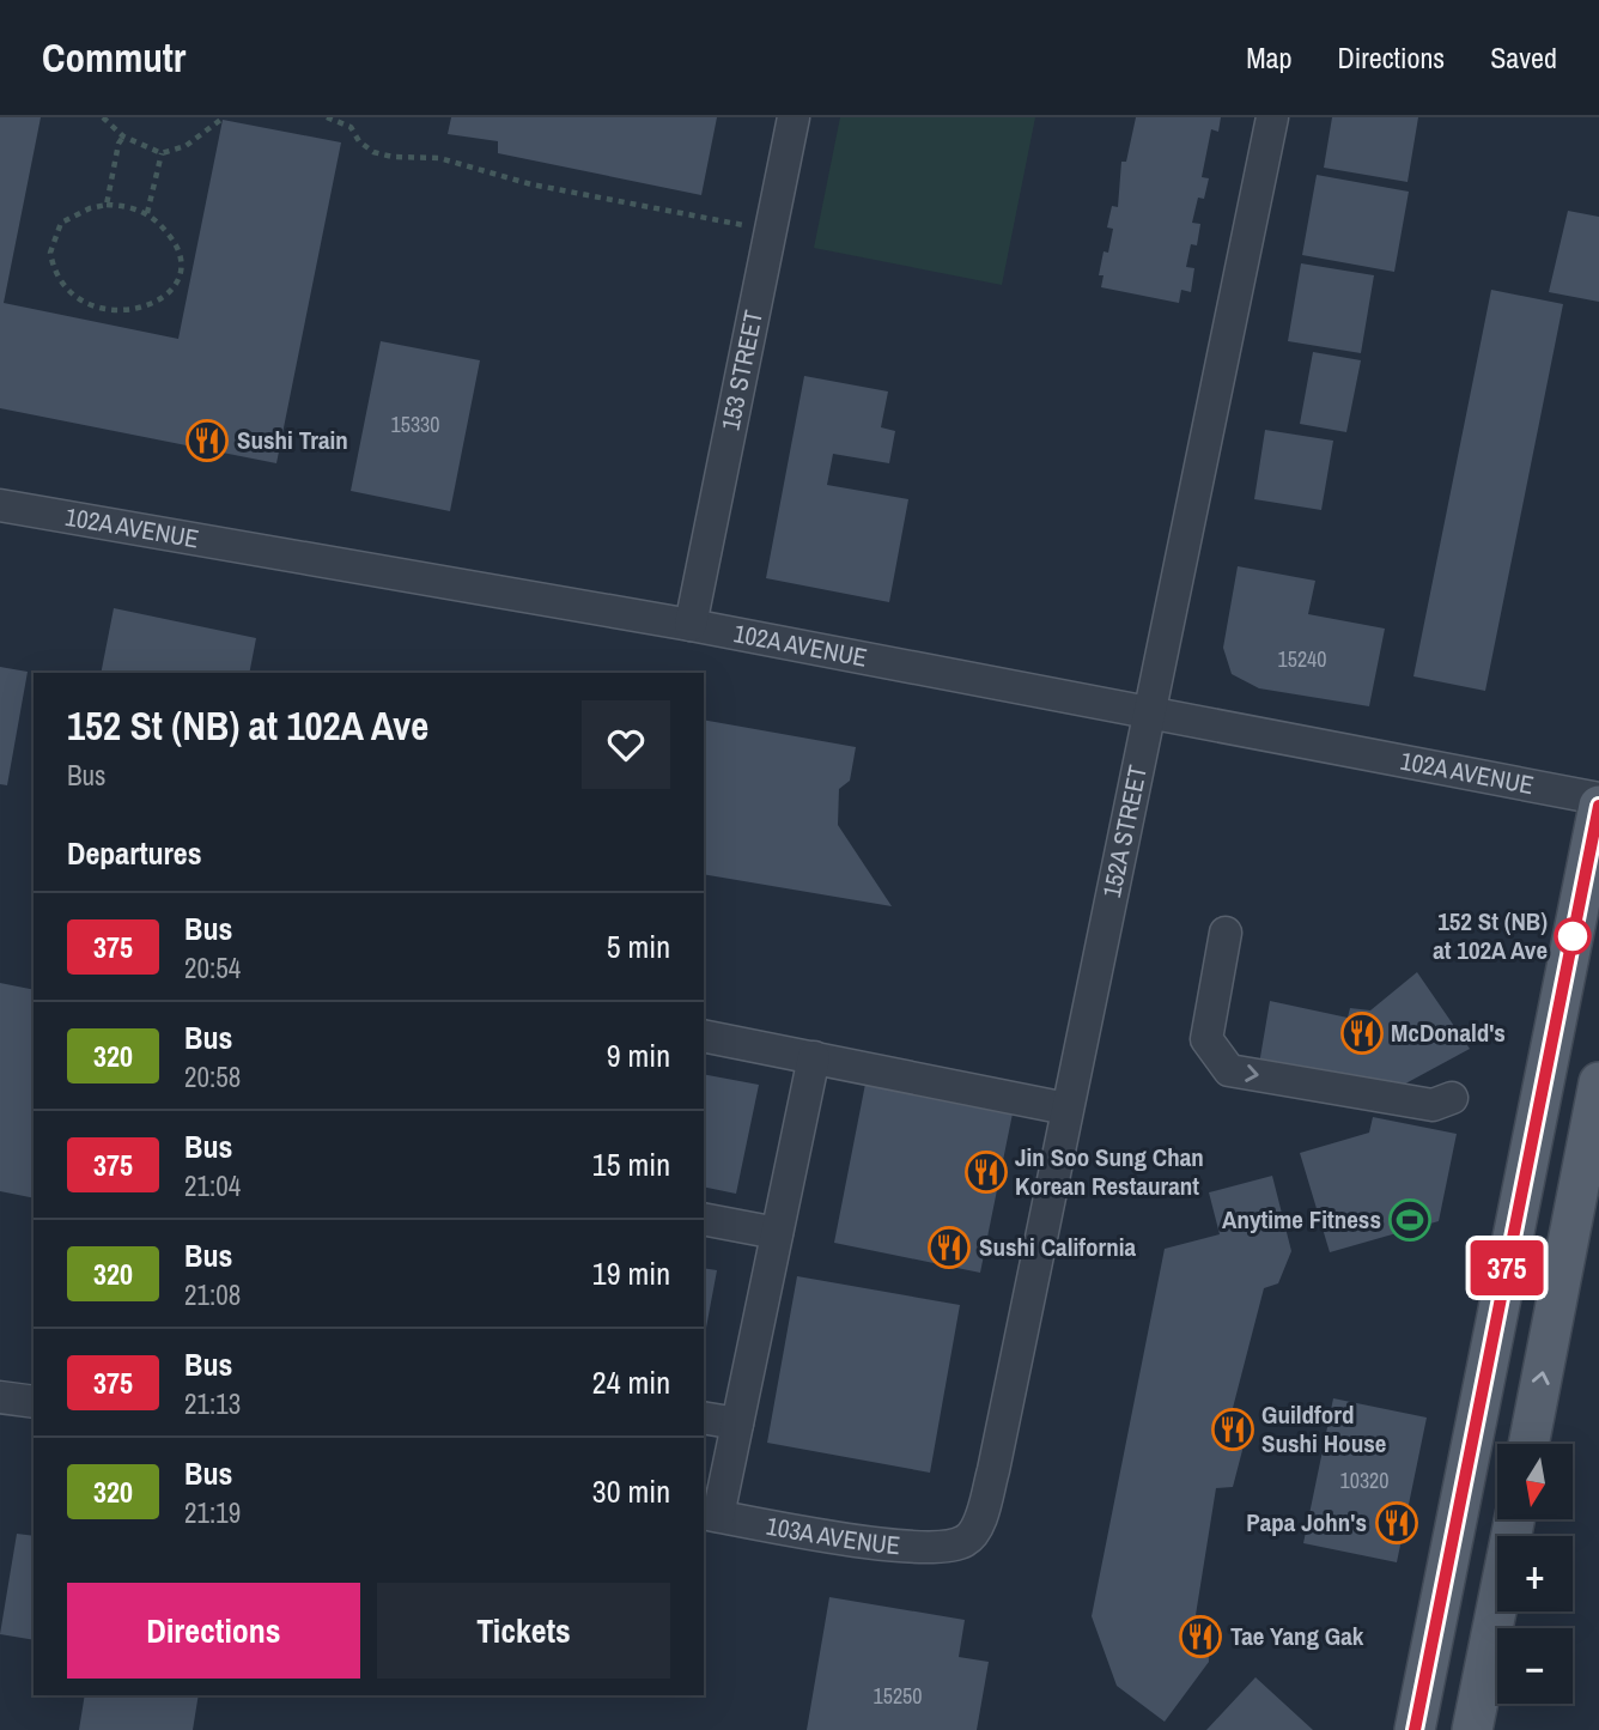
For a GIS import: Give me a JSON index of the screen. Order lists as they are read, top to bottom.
{
  "streets": {
    "street": [
      "153 STREET",
      "102A AVENUE",
      "152A STREET",
      "103A AVENUE"
    ]
  },
  "crossings": [
    ["153 STREET", "102A AVENUE"],
    ["102A AVENUE", "152A STREET"],
    ["152A STREET", "103A AVENUE"]
  ],
  "places": {
    "restaurant": [
      "Sushi Train",
      "McDonald's",
      "Jin Soo Sung Chan Korean Restaurant",
      "Sushi California",
      "Guildford Sushi House",
      "Papa John's",
      "Tae Yang Gak"
    ],
    "other": ["152 St (NB) at 102A Ave"],
    "sports": ["Anytime Fitness"]
  },
  "lines": ["bus line 375"],
  "house_numbers": [
    "15330",
    "15240",
    "10320",
    "15250"
  ],
  "north": "bottom",
  "page": {
    "header": "Commutr",
    "nav": ["Map", "Directions", "Saved"],
    "on_map": "375",
    "heading": [
      ["152 St (NB) at 102A Ave", "Bus"],
      "Departures"
    ],
    "list": [
      {
        "mark": "375",
        "name": "Bus",
        "note": "20:54",
        "value": "5 min"
      },
      {
        "mark": "320",
        "name": "Bus",
        "note": "20:58",
        "value": "9 min"
      },
      {
        "mark": "375",
        "name": "Bus",
        "note": "21:04",
        "value": "15 min"
      },
      {
        "mark": "320",
        "name": "Bus",
        "note": "21:08",
        "value": "19 min"
      },
      {
        "mark": "375",
        "name": "Bus",
        "note": "21:13",
        "value": "24 min"
      },
      {
        "mark": "320",
        "name": "Bus",
        "note": "21:19",
        "value": "30 min"
      }
    ],
    "map_buttons": ["+", "−"],
    "buttons": ["Directions", "Tickets"]
  }
}
